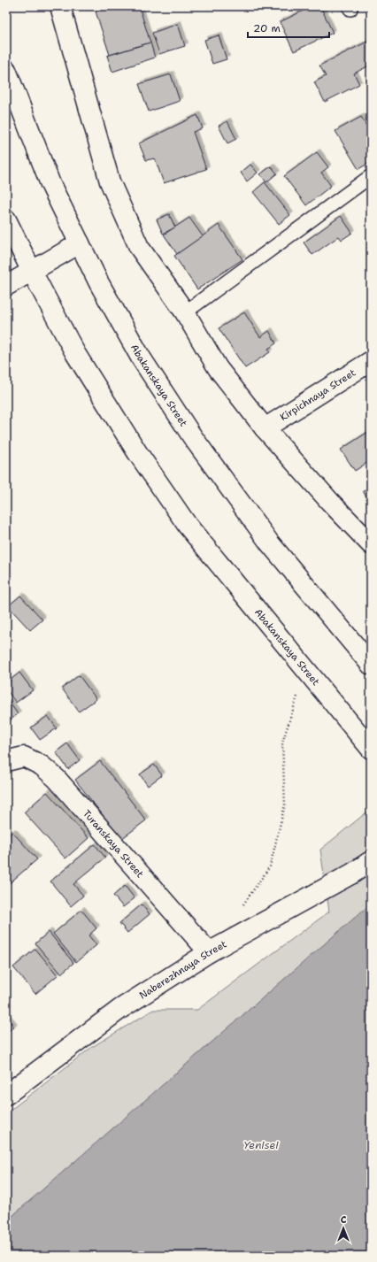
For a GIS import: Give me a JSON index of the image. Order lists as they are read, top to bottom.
{
  "streets": {
    "street": [
      "Abakanskaya Street",
      "Kirpichnaya Street",
      "Turanskaya Street",
      "Naberezhnaya Street"
    ]
  },
  "crossings": [
    ["Turanskaya Street", "Naberezhnaya Street"]
  ],
  "water": ["Yenisei"],
  "scale_bar": "20 m",
  "north": "top"
}
